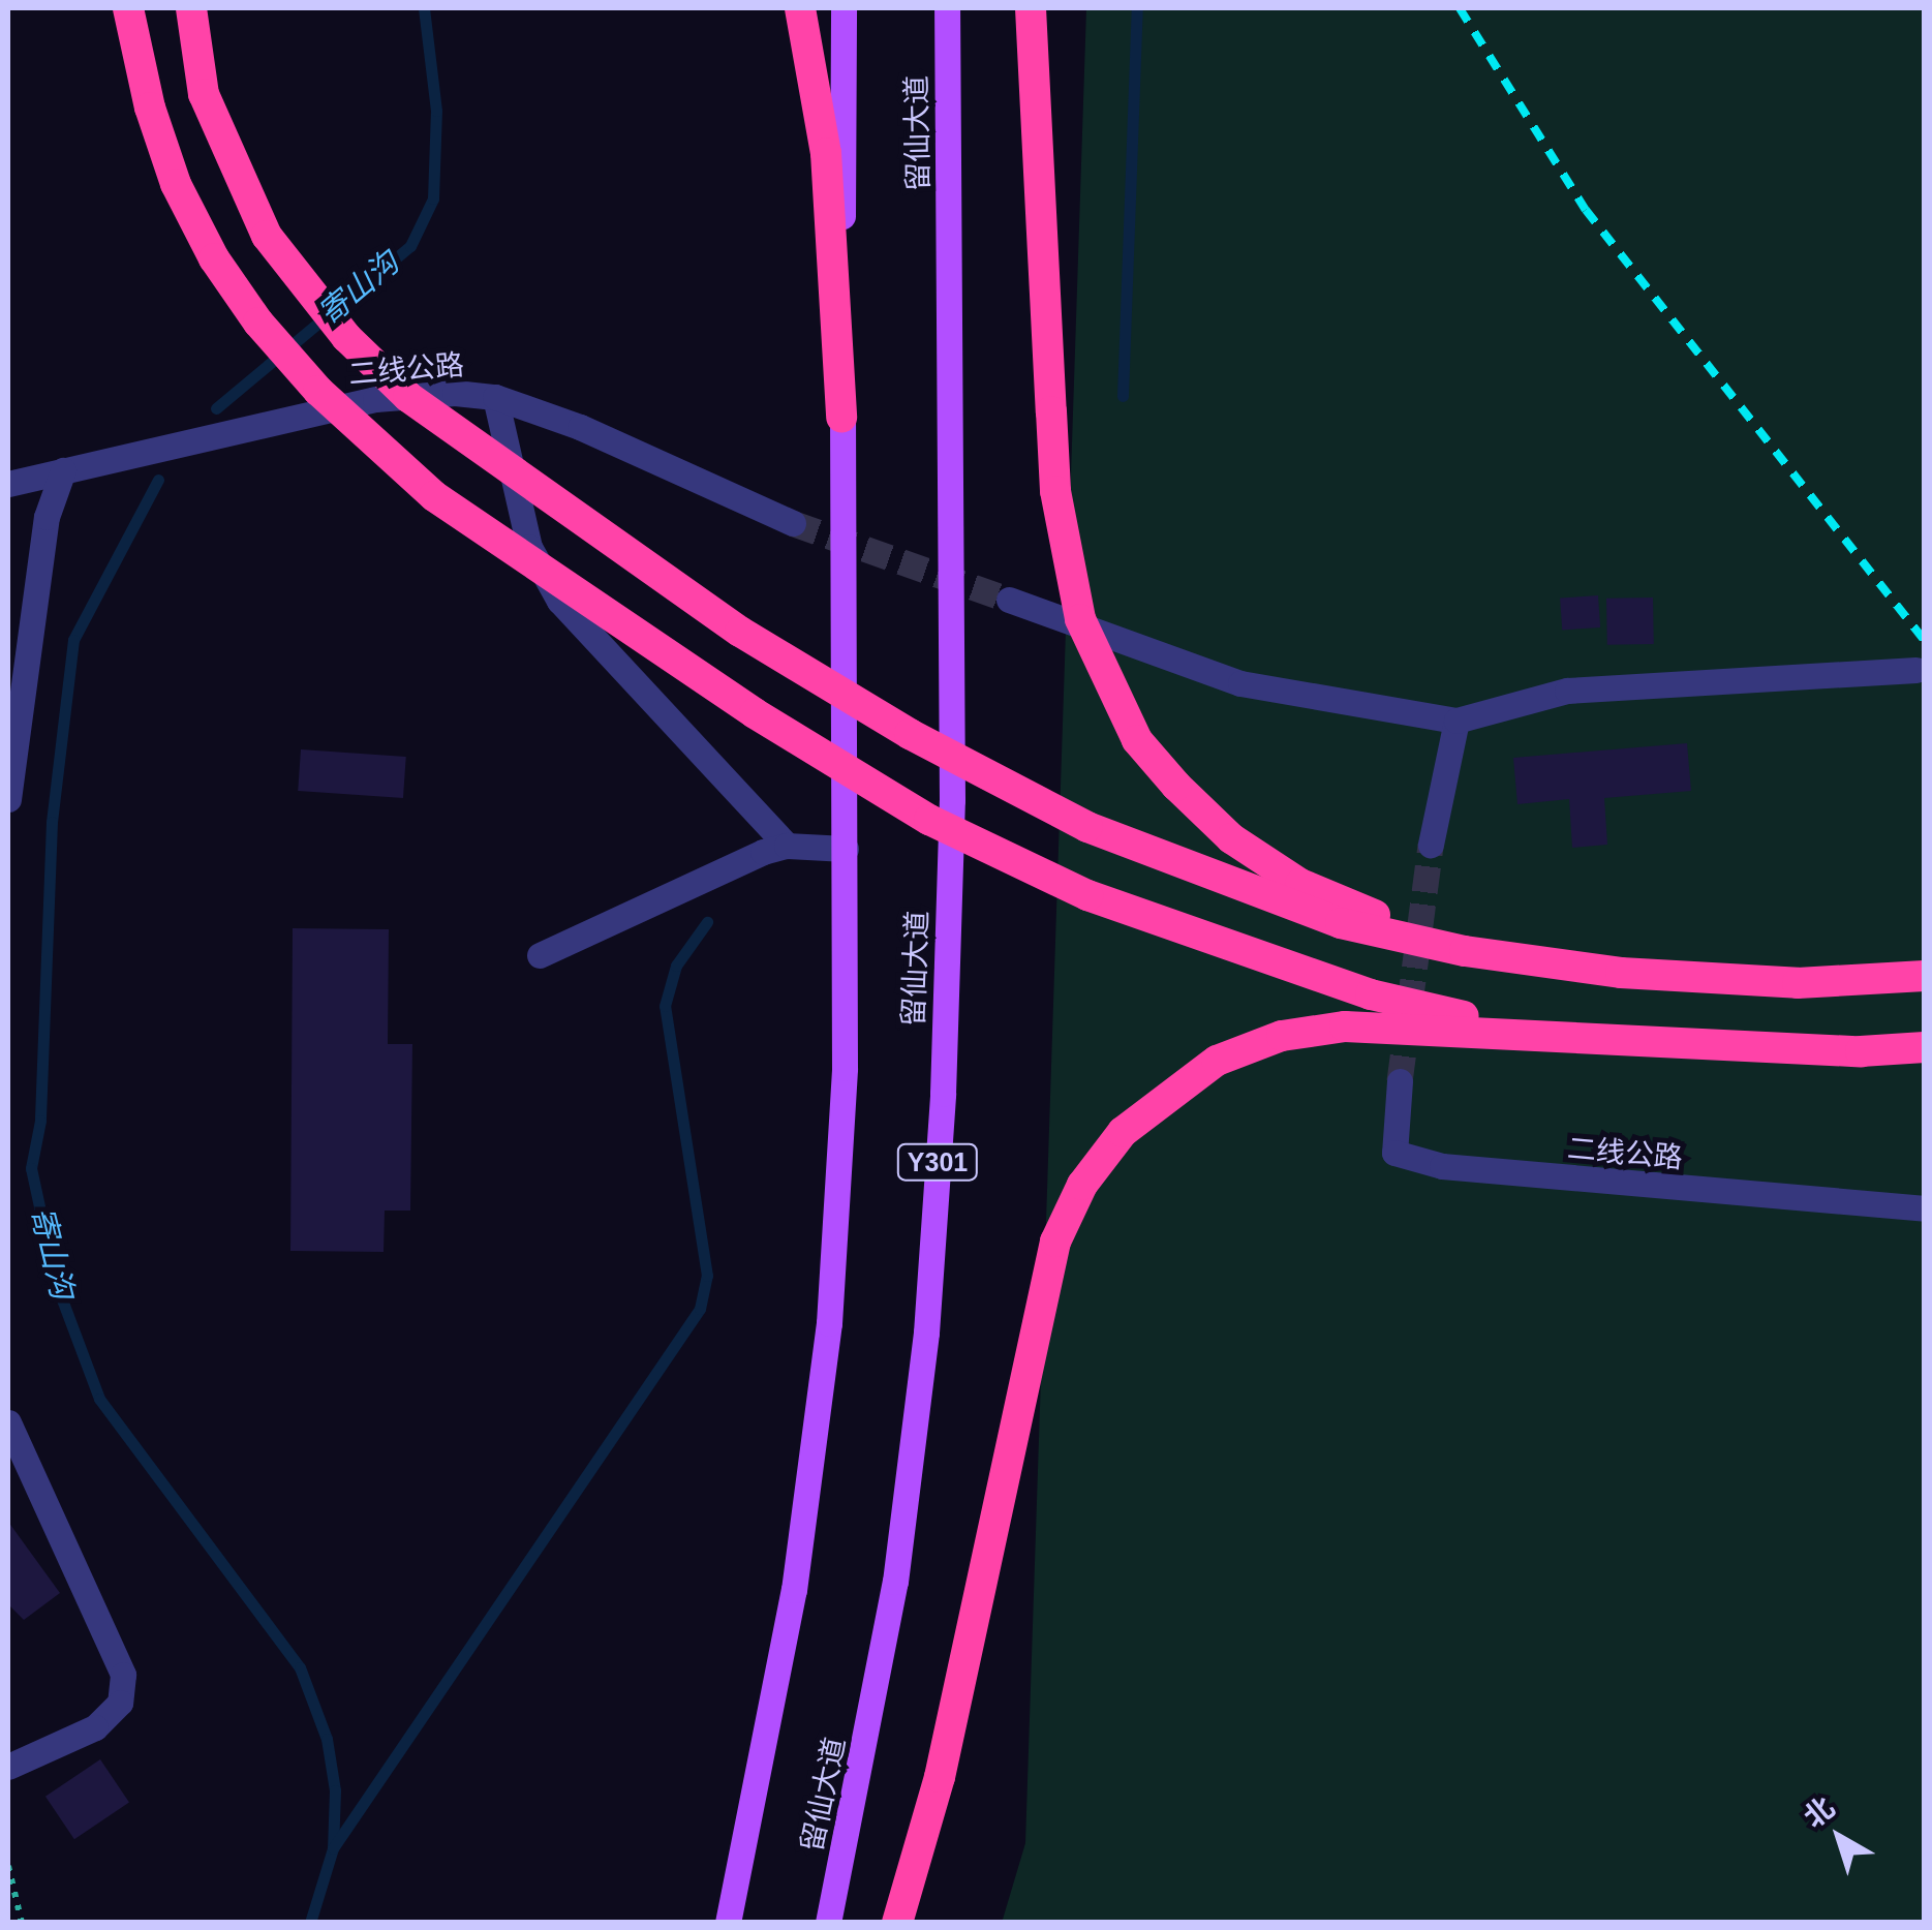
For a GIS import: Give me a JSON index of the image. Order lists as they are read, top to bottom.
{
  "streets": {
    "main road": ["留仙大道", "Y301"],
    "street": ["二线公路"]
  },
  "water": ["寄山沟"],
  "north": "top left"
}
